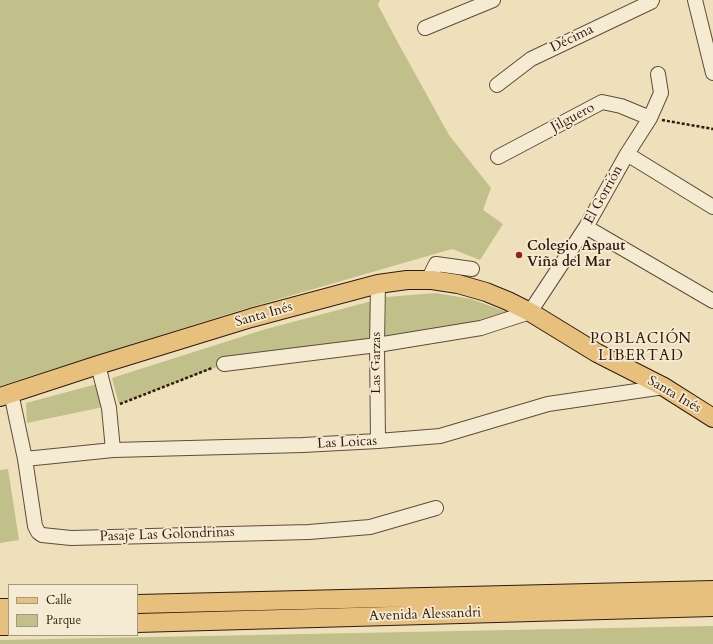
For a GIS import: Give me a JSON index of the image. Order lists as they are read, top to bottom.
{
  "streets": {
    "main road": ["Santa Inés", "Avenida Alessandri"],
    "street": [
      "Décima",
      "Jilguero",
      "El Gorrión",
      "Las Garzas",
      "Las Loicas",
      "Pasaje Las Golondrinas"
    ]
  },
  "crossings": [
    ["Jilguero", "El Gorrión"],
    ["El Gorrión", "Santa Inés"],
    ["Santa Inés", "Las Garzas"],
    ["Santa Inés", "Las Loicas"],
    ["Santa Inés", "Pasaje Las Golondrinas"],
    ["Las Garzas", "Las Loicas"],
    ["Las Loicas", "Pasaje Las Golondrinas"]
  ],
  "districts": ["POBLACIÓN LIBERTAD"],
  "places": ["Colegio Aspaut Viña del Mar"],
  "legend": ["Calle", "Parque"]
}
